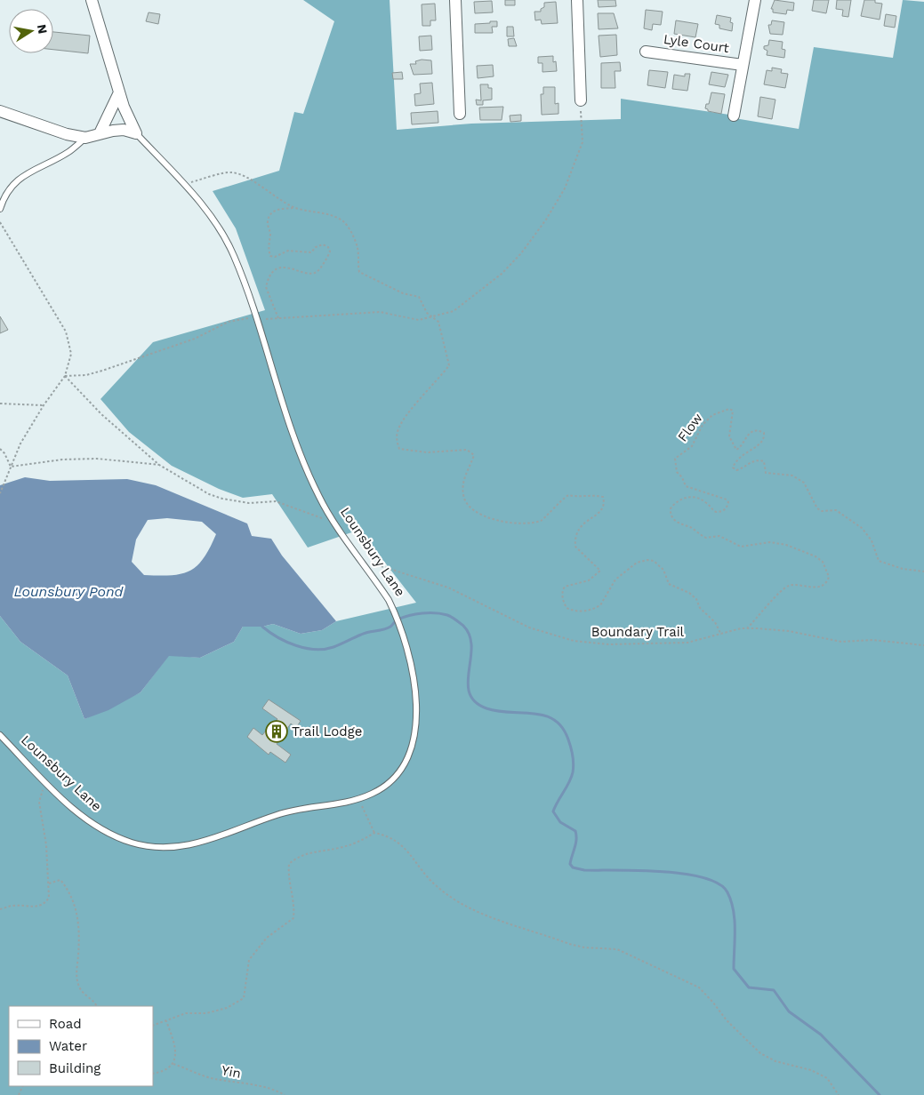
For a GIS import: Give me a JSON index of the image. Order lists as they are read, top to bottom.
{
  "streets": {
    "street": ["Lyle Court"],
    "lane": ["Lounsbury Lane"],
    "path": ["Flow", "Boundary Trail", "Yin"]
  },
  "crossings": [
    ["Flow", "Boundary Trail"],
    ["Lounsbury Lane", "Boundary Trail"]
  ],
  "water": ["Lounsbury Pond"],
  "places": {
    "building": ["Trail Lodge"]
  },
  "legend": ["Road", "Water", "Building"],
  "north": "right"
}
